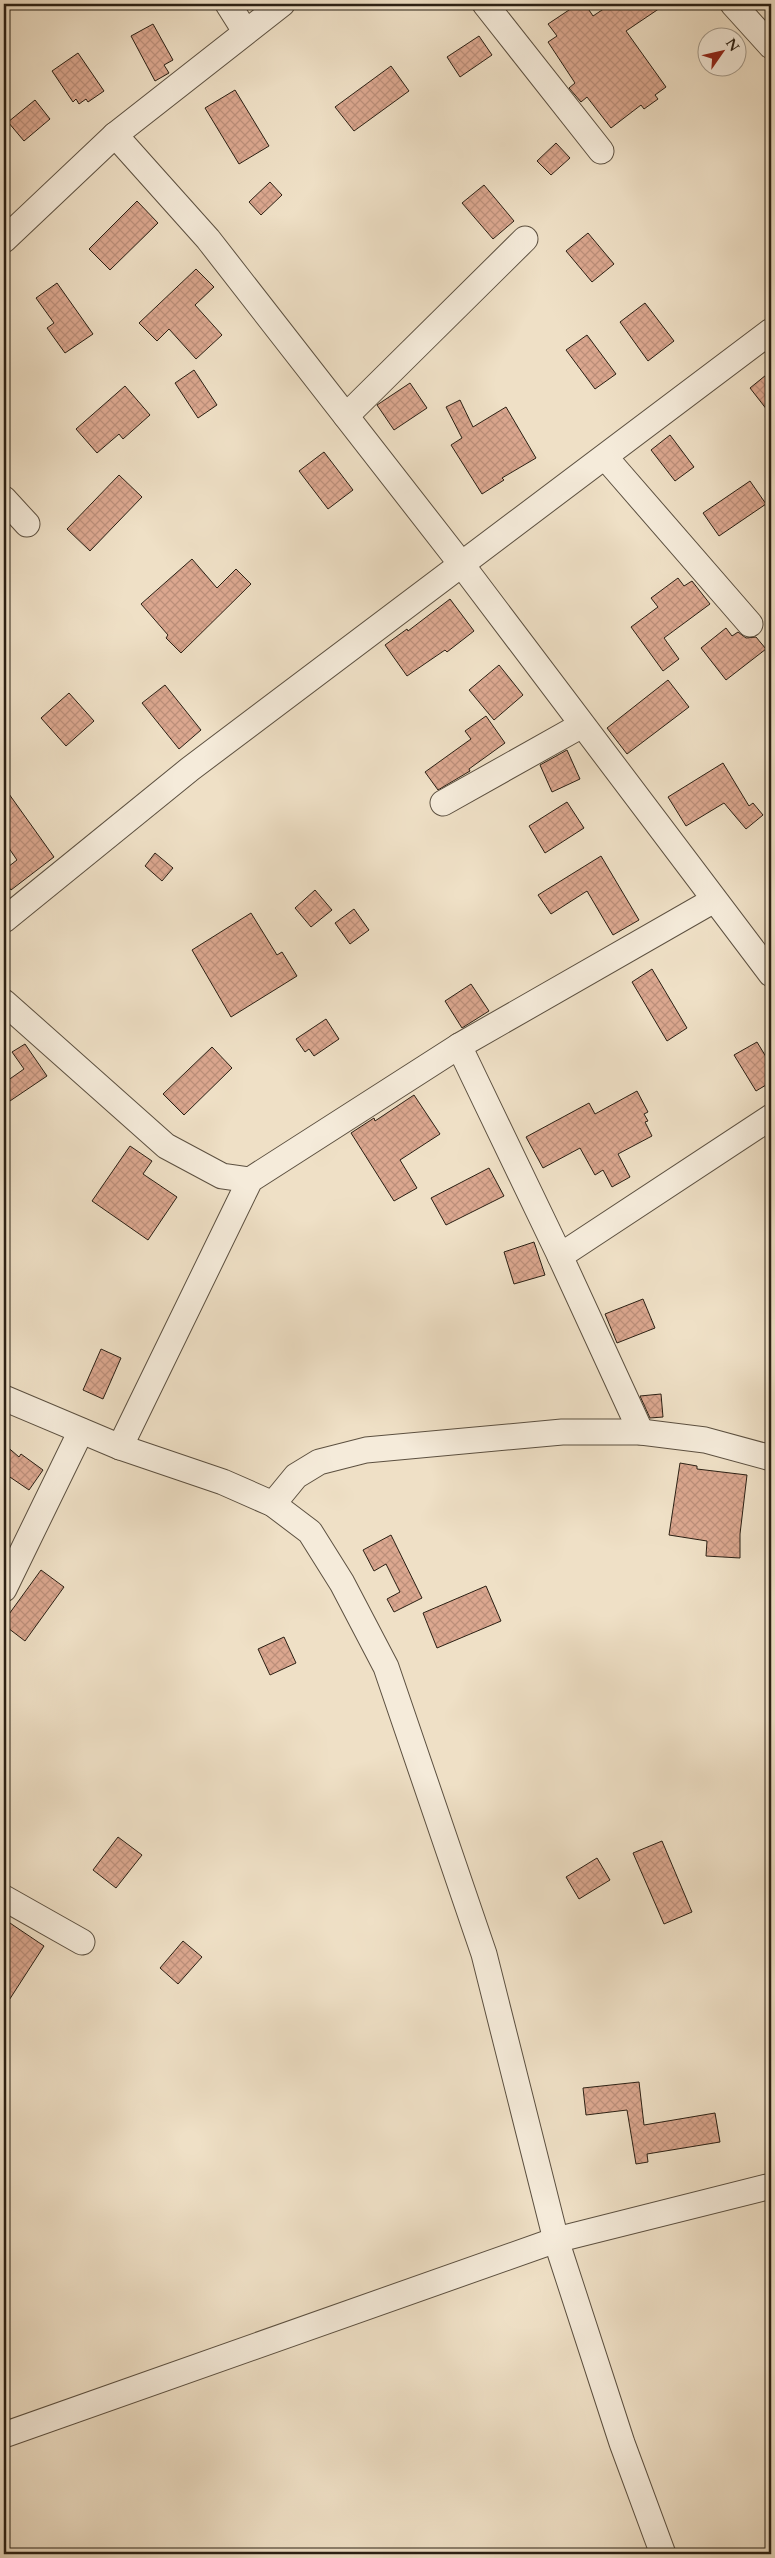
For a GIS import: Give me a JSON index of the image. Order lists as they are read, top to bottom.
{
  "north": "top right"
}
